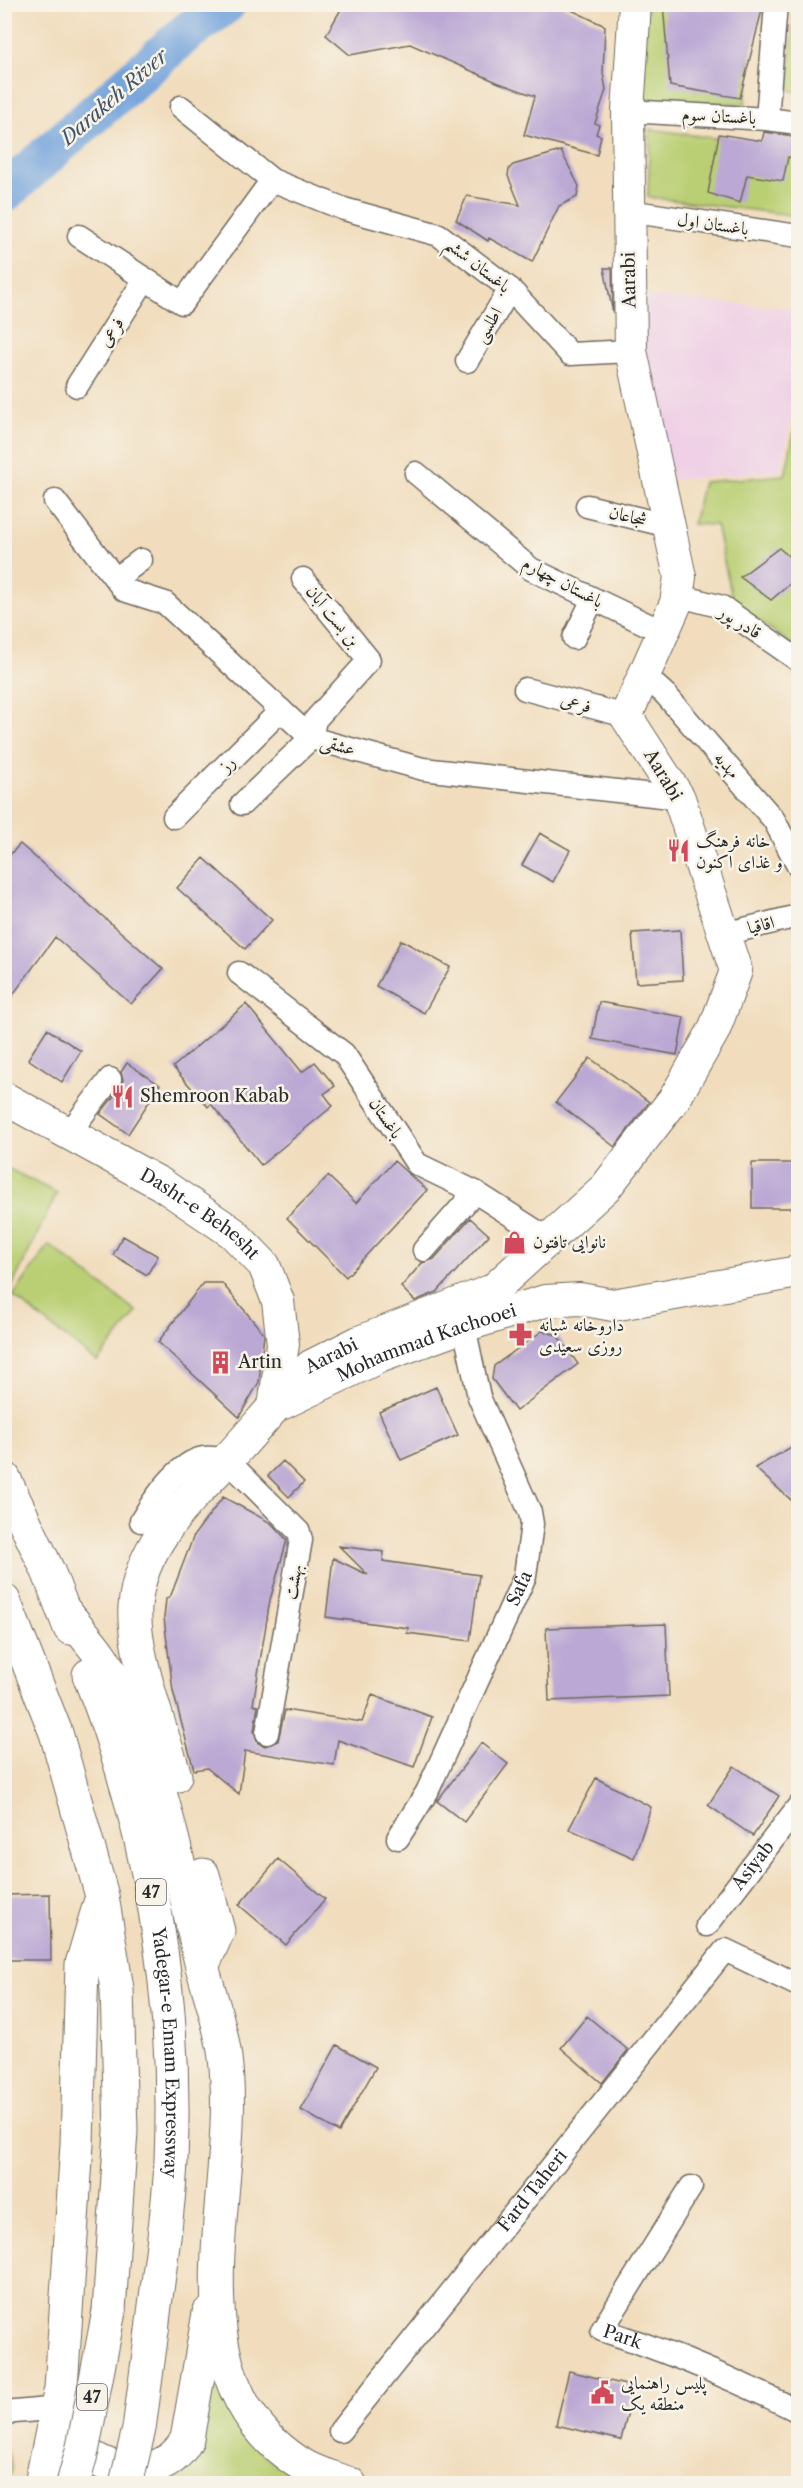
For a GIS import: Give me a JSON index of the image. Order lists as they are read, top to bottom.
{
  "streets": {
    "highway": ["47", "Yadegar-e Emam Expressway"],
    "street": [
      "باغستان سوم",
      "باغستان اول",
      "باغستان ششم",
      "Aarabi",
      "اطلسی",
      "فرعی",
      "شجاعان",
      "باغستان چهارم",
      "بن بست آبان",
      "قادر پور",
      "عشقی",
      "رز",
      "مهدیه",
      "اقاقیا",
      "باغستان",
      "Dasht-e Behesht",
      "Mohammad Kachooei",
      "بهشت",
      "Safa",
      "Asiyab",
      "Fard Taheri",
      "Park"
    ]
  },
  "crossings": [
    ["باغستان سوم", "Aarabi"],
    ["باغستان اول", "Aarabi"],
    ["باغستان ششم", "Aarabi"],
    ["باغستان ششم", "اطلسی"],
    ["Aarabi", "فرعی"],
    ["Aarabi", "شجاعان"],
    ["Aarabi", "باغستان چهارم"],
    ["Aarabi", "قادر پور"],
    ["Aarabi", "عشقی"],
    ["Aarabi", "مهدیه"],
    ["Aarabi", "اقاقیا"],
    ["Aarabi", "باغستان"],
    ["Aarabi", "Dasht-e Behesht"],
    ["Aarabi", "Mohammad Kachooei"],
    ["بن بست آبان", "عشقی"],
    ["عشقی", "رز"],
    ["Dasht-e Behesht", "Mohammad Kachooei"],
    ["Mohammad Kachooei", "Safa"]
  ],
  "water": ["Darakeh River"],
  "places": {
    "restaurant": ["خانه فرهنگ و غذای اکنون", "Shemroon Kabab"],
    "shop": ["نانوایی تافتون"],
    "pharmacy": ["داروخانه شبانه روزی سعیدی"],
    "building": ["Artin"],
    "public building": ["پلیس راهنمایی منطقه یک"]
  }
}
